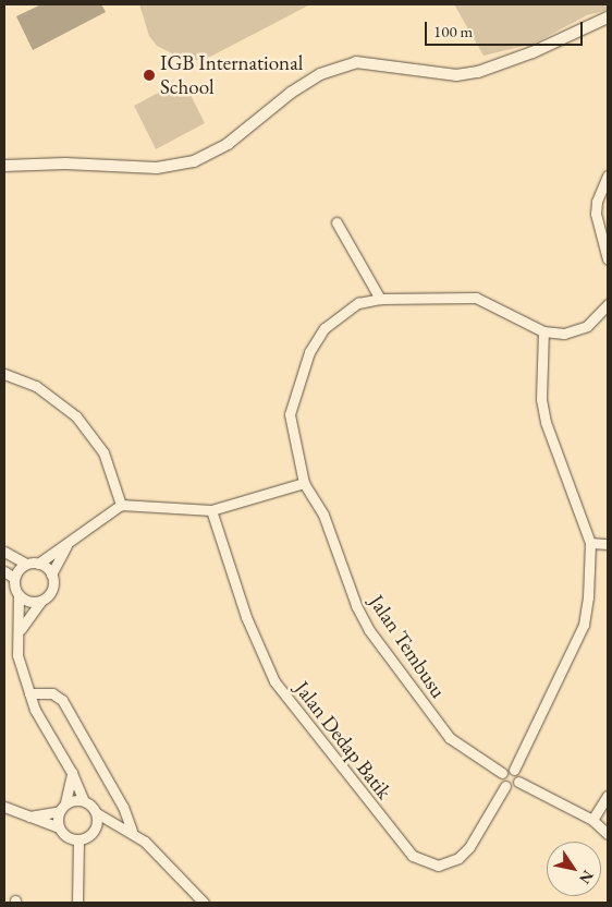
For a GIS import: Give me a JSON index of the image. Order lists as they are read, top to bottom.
{
  "streets": {
    "street": ["Jalan Tembusu", "Jalan Dedap Batik"]
  },
  "places": ["IGB International School"],
  "scale_bar": "100 m",
  "north": "bottom right"
}
